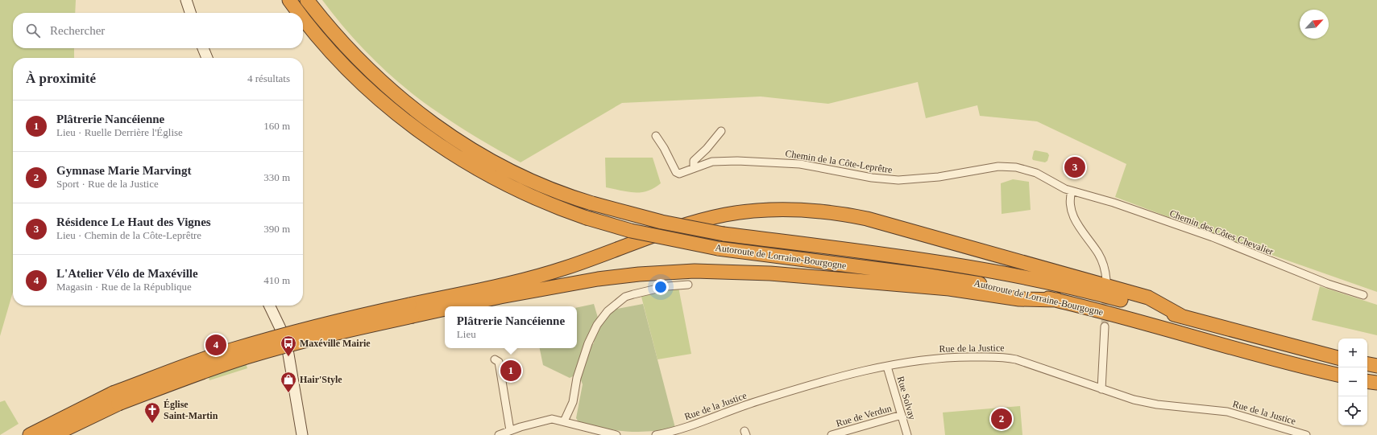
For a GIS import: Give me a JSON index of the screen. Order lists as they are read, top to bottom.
{
  "streets": {
    "highway": ["Autoroute de Lorraine-Bourgogne"],
    "street": [
      "Chemin de la Côte-Leprêtre",
      "Chemin des Côtes Chevalier",
      "Rue de la Justice",
      "Rue Solvay",
      "Rue de Verdun"
    ]
  },
  "crossings": [
    ["Chemin de la Côte-Leprêtre", "Chemin des Côtes Chevalier"],
    ["Rue de la Justice", "Rue Solvay"],
    ["Rue Solvay", "Rue de Verdun"]
  ],
  "places": {
    "bus stop": ["Maxéville Mairie"],
    "shop": ["Hair'Style"],
    "church": ["Église Saint-Martin"]
  },
  "north": "top right",
  "page": {
    "search": "Rechercher",
    "heading": ["À proximité", "4 résultats"],
    "list": [
      {
        "mark": "1",
        "name": "Plâtrerie Nancéienne",
        "note": "Lieu · Ruelle Derrière l'Église",
        "value": "160 m"
      },
      {
        "mark": "2",
        "name": "Gymnase Marie Marvingt",
        "note": "Sport · Rue de la Justice",
        "value": "330 m"
      },
      {
        "mark": "3",
        "name": "Résidence Le Haut des Vignes",
        "note": "Lieu · Chemin de la Côte-Leprêtre",
        "value": "390 m"
      },
      {
        "mark": "4",
        "name": "L'Atelier Vélo de Maxéville",
        "note": "Magasin · Rue de la République",
        "value": "410 m"
      }
    ],
    "pins": [
      "3",
      "4",
      "1",
      "2"
    ],
    "popup": ["Plâtrerie Nancéienne", "Lieu"],
    "map_buttons": ["+", "−"]
  }
}
